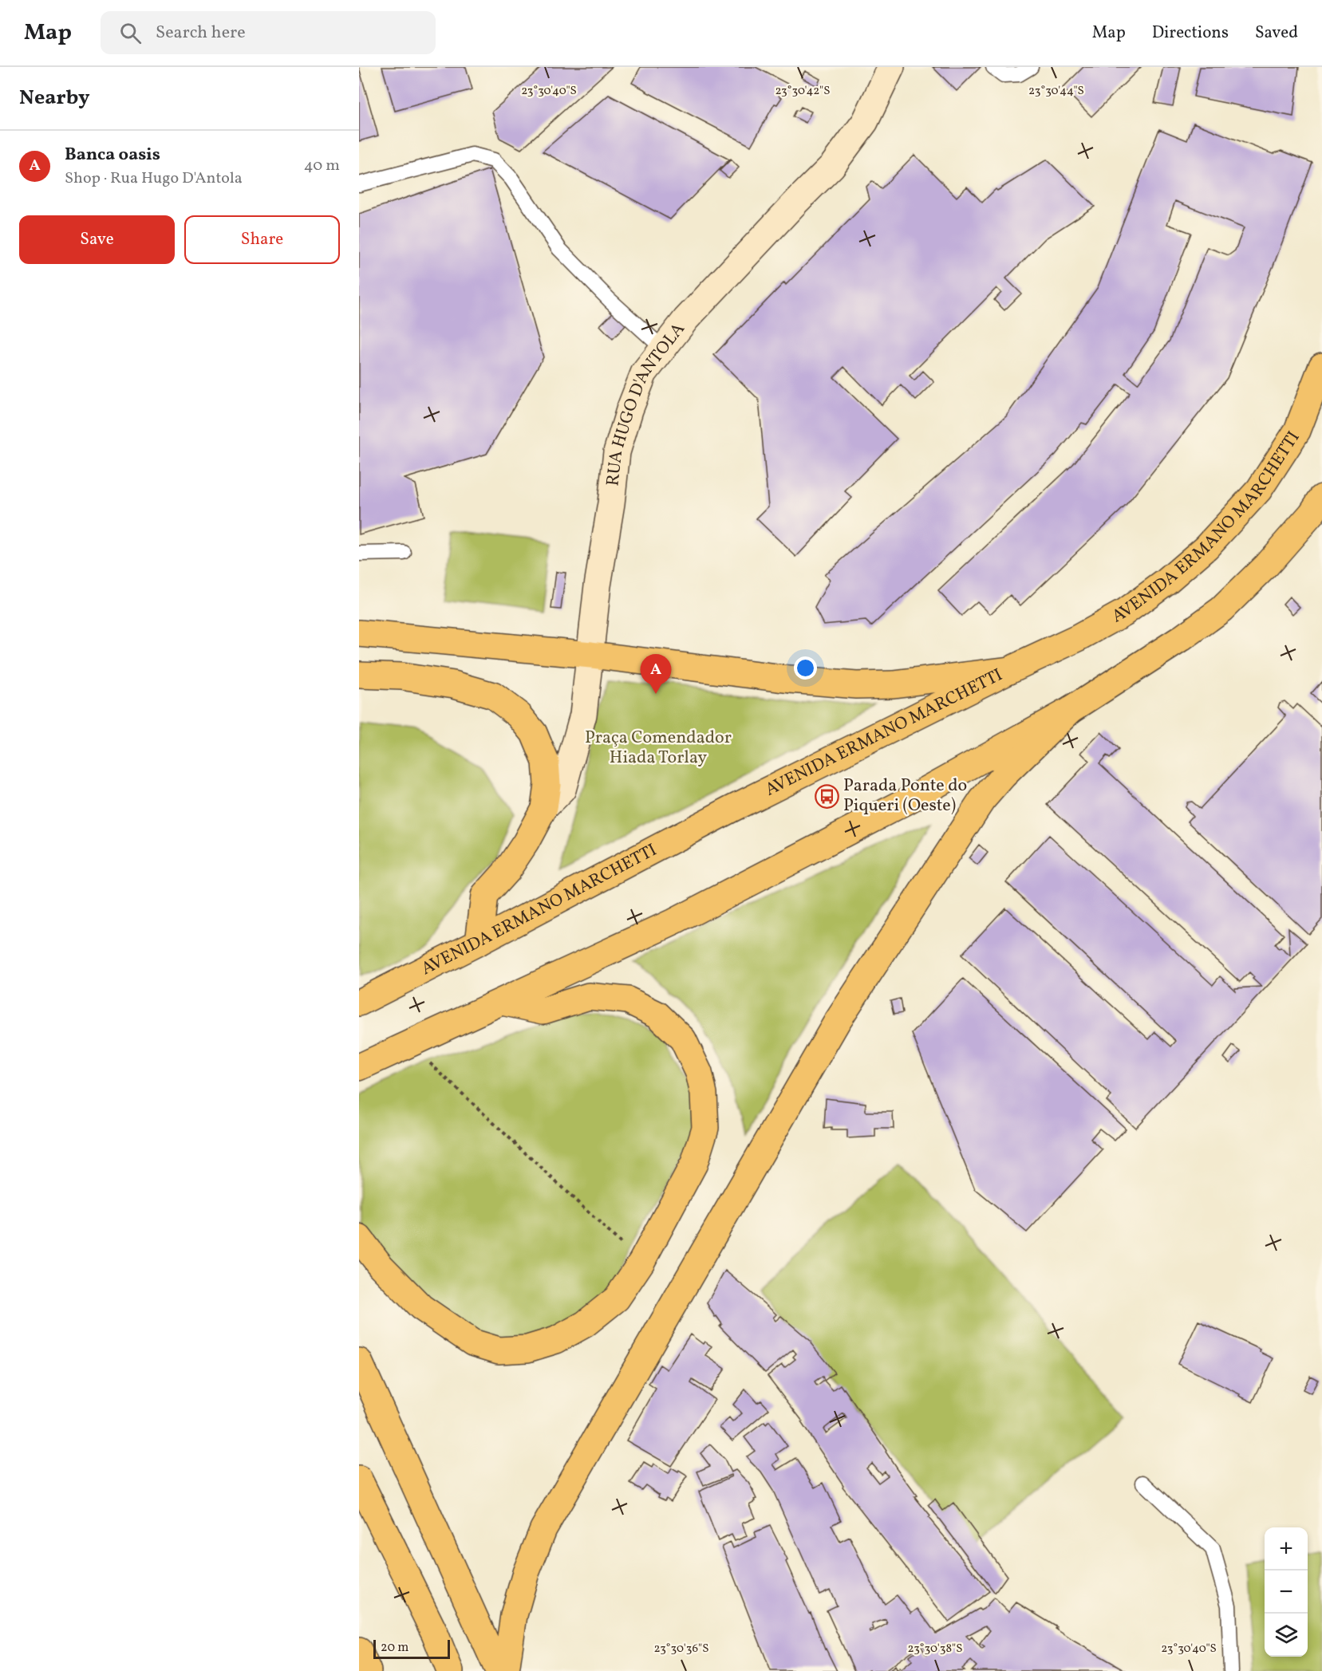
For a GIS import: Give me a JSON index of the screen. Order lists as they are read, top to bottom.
{
  "streets": {
    "main road": ["AVENIDA ERMANO MARCHETTI"],
    "street": ["RUA HUGO D'ANTOLA"]
  },
  "parks": ["Praça Comendador Hiada Torlay"],
  "places": {
    "bus stop": ["Parada Ponte do Piqueri (Oeste)"]
  },
  "scale_bar": "20 m",
  "page": {
    "header": "Map",
    "search": "Search here",
    "nav": ["Map", "Directions", "Saved"],
    "heading": "Nearby",
    "list": [
      {
        "mark": "A",
        "name": "Banca oasis",
        "note": "Shop · Rua Hugo D'Antola",
        "value": "40 m"
      }
    ],
    "buttons": ["Save", "Share"],
    "pins": "A",
    "map_buttons": ["+", "−"],
    "scale": "20 m"
  },
  "coordinates": [
    "23°30'40\"S",
    "23°30'42\"S",
    "23°30'44\"S",
    "23°30'36\"S",
    "23°30'38\"S"
  ]
}
